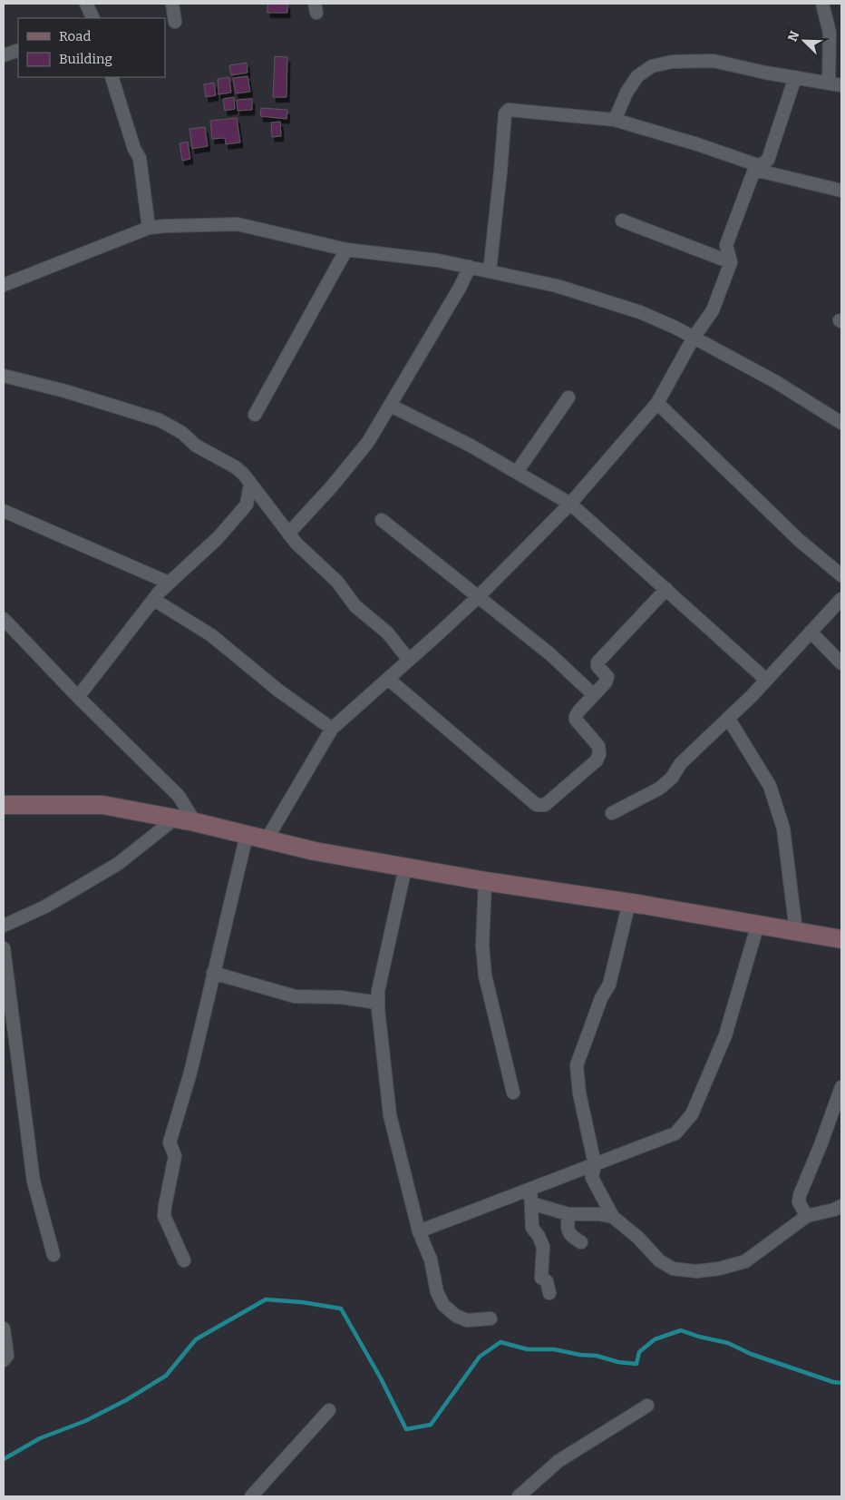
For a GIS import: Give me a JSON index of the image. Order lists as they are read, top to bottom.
{
  "legend": ["Road", "Building"],
  "north": "top left"
}
